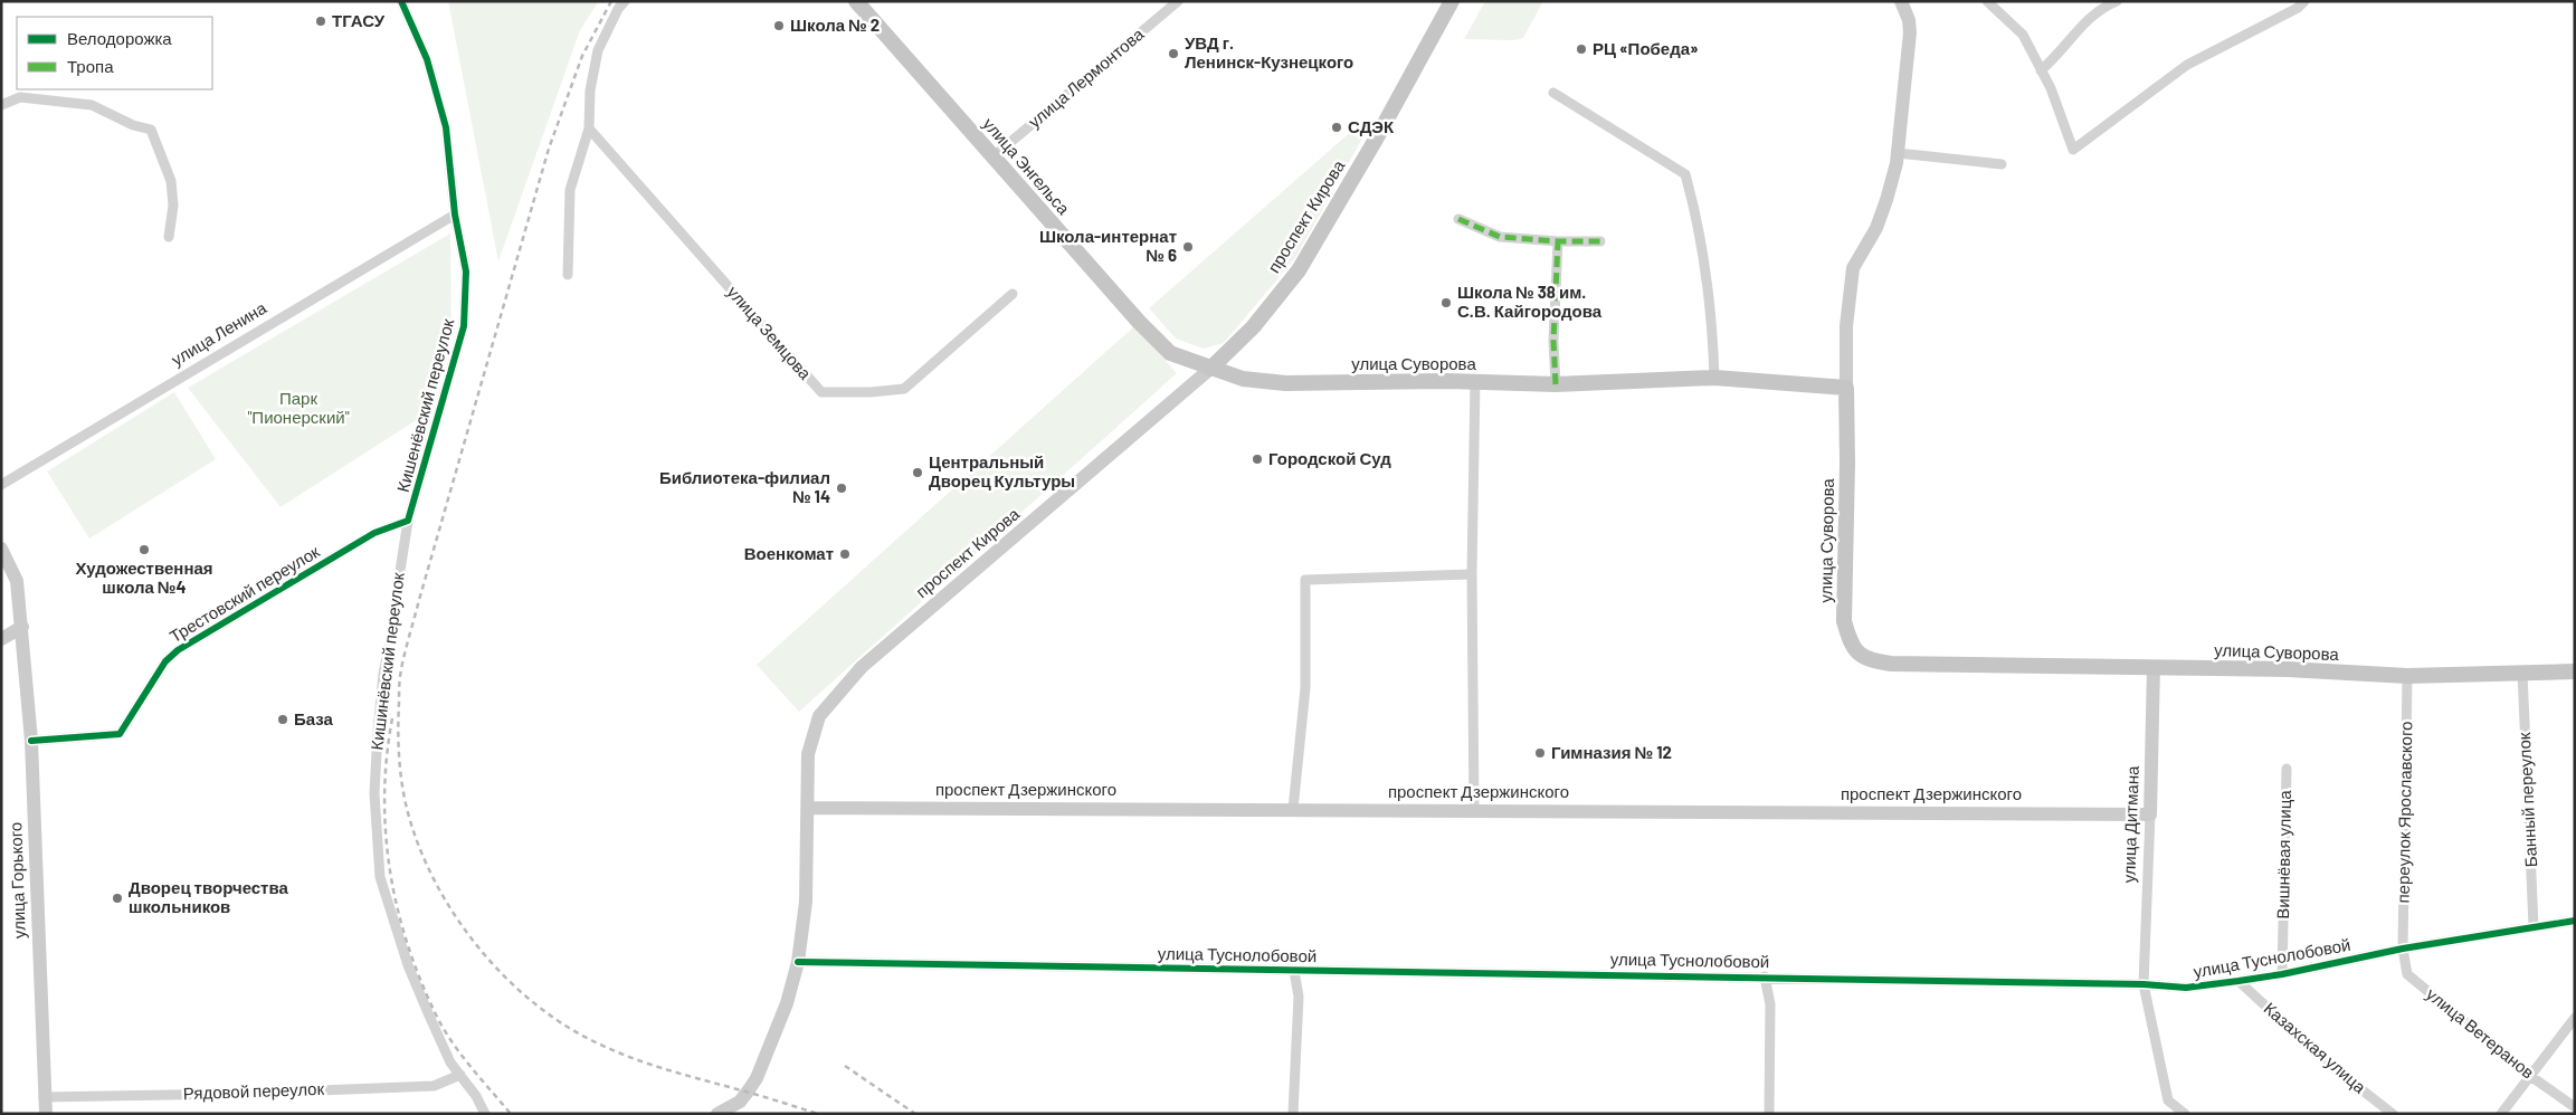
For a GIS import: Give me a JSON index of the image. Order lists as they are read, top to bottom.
{
  "streets": {
    "main road": ["улица Энгельса", "проспект Кирова", "улица Суворова"],
    "street": [
      "улица Лермонтова",
      "улица Земцова",
      "улица Ленина",
      "Кишенёвский переулок",
      "Трестовский переулок",
      "Кишинёвский переулок",
      "проспект Дзержинского",
      "Банный переулок",
      "переулок Ярославского",
      "улица Дитмана",
      "Вишнёвая улица",
      "улица Горького",
      "улица Туснолобовой",
      "улица Ветеранов",
      "Казахская улица",
      "Рядовой переулок"
    ]
  },
  "crossings": [
    ["улица Лермонтова", "улица Энгельса"],
    ["улица Энгельса", "улица Суворова"],
    ["проспект Кирова", "улица Суворова"],
    ["проспект Кирова", "проспект Дзержинского"],
    ["проспект Кирова", "улица Туснолобовой"],
    ["улица Ленина", "Кишенёвский переулок"],
    ["улица Суворова", "Банный переулок"],
    ["улица Суворова", "переулок Ярославского"],
    ["улица Суворова", "улица Дитмана"],
    ["Кишенёвский переулок", "Трестовский переулок"],
    ["Кишенёвский переулок", "Кишинёвский переулок"],
    ["Трестовский переулок", "Кишинёвский переулок"],
    ["Трестовский переулок", "улица Горького"],
    ["Кишинёвский переулок", "Рядовой переулок"],
    ["проспект Дзержинского", "улица Дитмана"],
    ["Банный переулок", "улица Туснолобовой"],
    ["переулок Ярославского", "улица Туснолобовой"],
    ["переулок Ярославского", "улица Ветеранов"],
    ["улица Дитмана", "улица Туснолобовой"],
    ["Вишнёвая улица", "улица Туснолобовой"],
    ["улица Горького", "Рядовой переулок"],
    ["улица Туснолобовой", "улица Ветеранов"],
    ["улица Туснолобовой", "Казахская улица"]
  ],
  "parks": ["Парк \"Пионерский\""],
  "places": [
    "ТГАСУ",
    "Школа № 2",
    "РЦ «Победа»",
    "УВД г. Ленинск-Кузнецкого",
    "СДЭК",
    "Школа-интернат № 6",
    "Школа № 38 им. С.В. Кайгородова",
    "Городской Суд",
    "Центральный Дворец Культуры",
    "Библиотека-филиал № 14",
    "Художественная школа №4",
    "Военкомат",
    "База",
    "Гимназия № 12",
    "Дворец творчества школьников"
  ],
  "legend": ["Велодорожка", "Тропа"]
}
